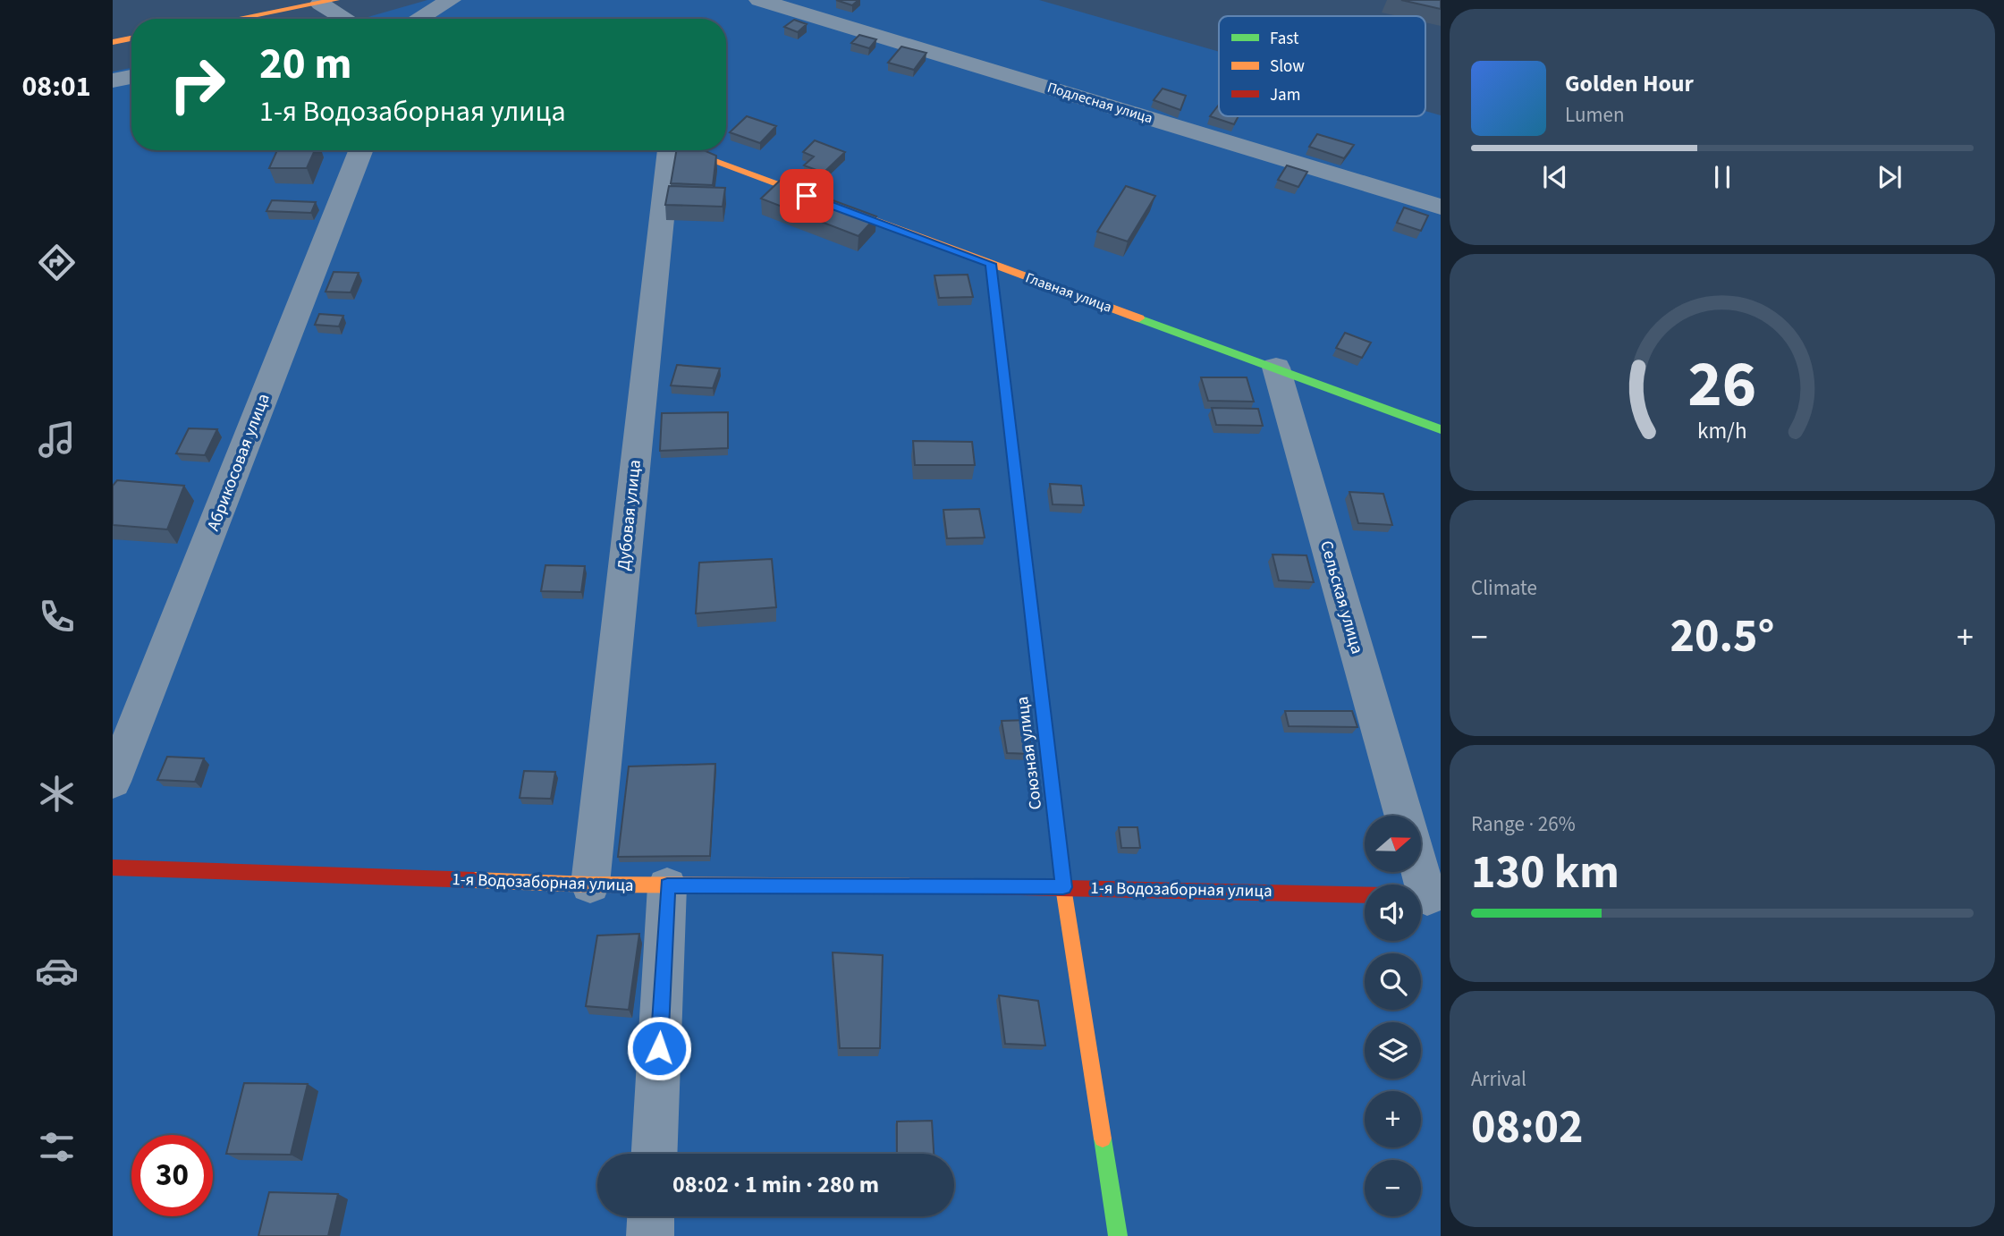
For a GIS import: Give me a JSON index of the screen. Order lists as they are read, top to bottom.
{
  "streets": {
    "street": [
      "Подлесная улица",
      "Главная улица",
      "Абрикосовая улица",
      "Дубовая улица",
      "Сельская улица",
      "Союзная улица",
      "1-я Водозаборная улица"
    ]
  },
  "crossings": [
    ["Главная улица", "Сельская улица"],
    ["Главная улица", "Союзная улица"],
    ["Дубовая улица", "1-я Водозаборная улица"],
    ["Союзная улица", "1-я Водозаборная улица"]
  ],
  "legend": ["Fast", "Slow", "Jam"],
  "north": "right",
  "page": {
    "tabs": "08:01",
    "turn": ["20 m", "1-я Водозаборная улица"],
    "song": ["Golden Hour", "Lumen"],
    "tile": [
      "Climate",
      ["Range · 26%", "130 km"],
      ["Arrival", "08:02"]
    ],
    "heat": ["−", "20.5°", "+"],
    "map_buttons": ["+", "−"],
    "limit": "30",
    "trip": "08:02 · 1 min · 280 m",
    "gauge": ["26", "km/h"]
  }
}
